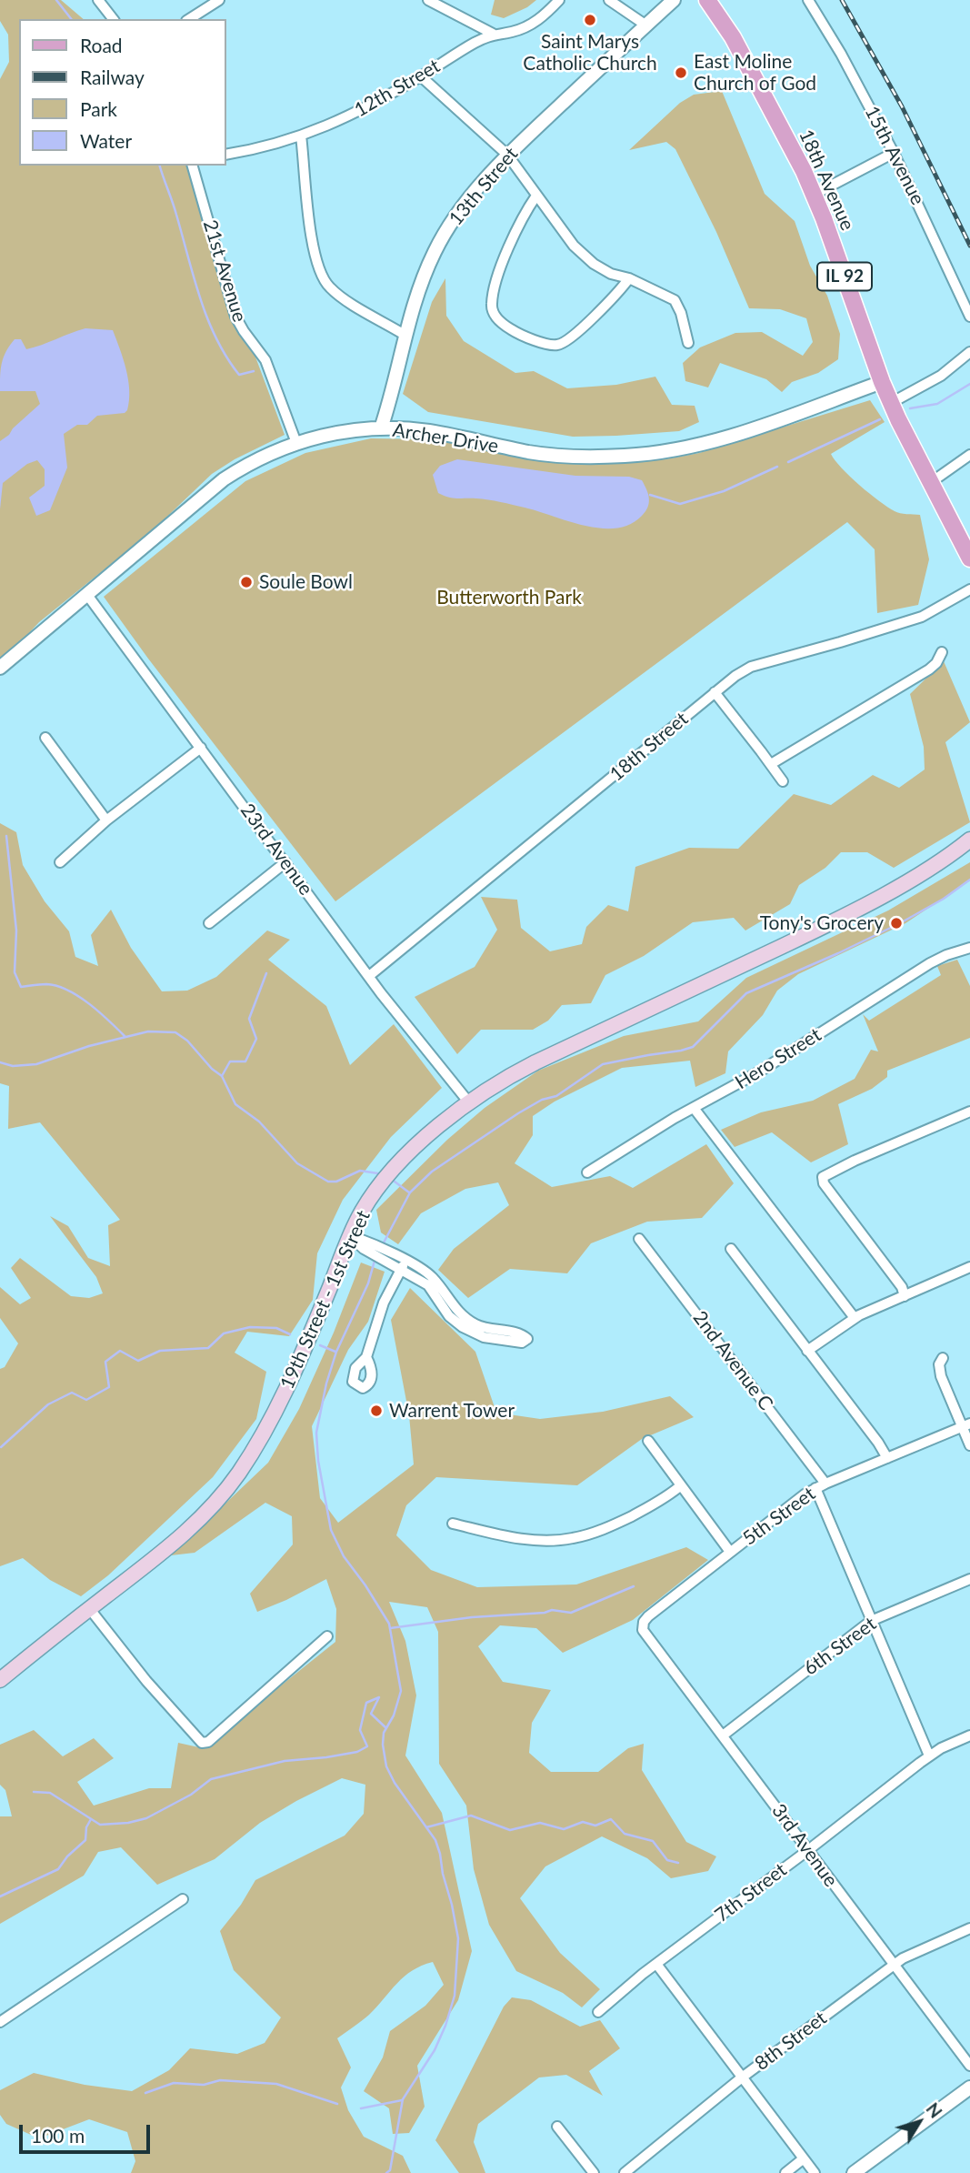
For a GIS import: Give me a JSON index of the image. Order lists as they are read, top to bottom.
{
  "streets": {
    "main road": ["18th Avenue", "IL 92", "19th Street - 1st Street"],
    "street": [
      "12th Street",
      "15th Avenue",
      "13th Street",
      "21st Avenue",
      "Archer Drive",
      "18th Street",
      "23rd Avenue",
      "Hero Street",
      "2nd Avenue C",
      "5th Street",
      "6th Street",
      "3rd Avenue",
      "7th Street",
      "8th Street"
    ]
  },
  "crossings": [
    ["18th Avenue", "Archer Drive"],
    ["13th Street", "Archer Drive"],
    ["21st Avenue", "Archer Drive"],
    ["Archer Drive", "23rd Avenue"],
    ["18th Street", "23rd Avenue"],
    ["23rd Avenue", "19th Street - 1st Street"],
    ["2nd Avenue C", "5th Street"],
    ["2nd Avenue C", "6th Street"],
    ["2nd Avenue C", "7th Street"],
    ["5th Street", "3rd Avenue"],
    ["6th Street", "3rd Avenue"],
    ["3rd Avenue", "7th Street"],
    ["3rd Avenue", "8th Street"]
  ],
  "parks": ["Butterworth Park"],
  "places": [
    "Saint Marys Catholic Church",
    "East Moline Church of God",
    "Soule Bowl",
    "Tony's Grocery",
    "Warrent Tower"
  ],
  "legend": [
    "Road",
    "Railway",
    "Park",
    "Water"
  ],
  "scale_bar": "100 m",
  "north": "top right"
}
